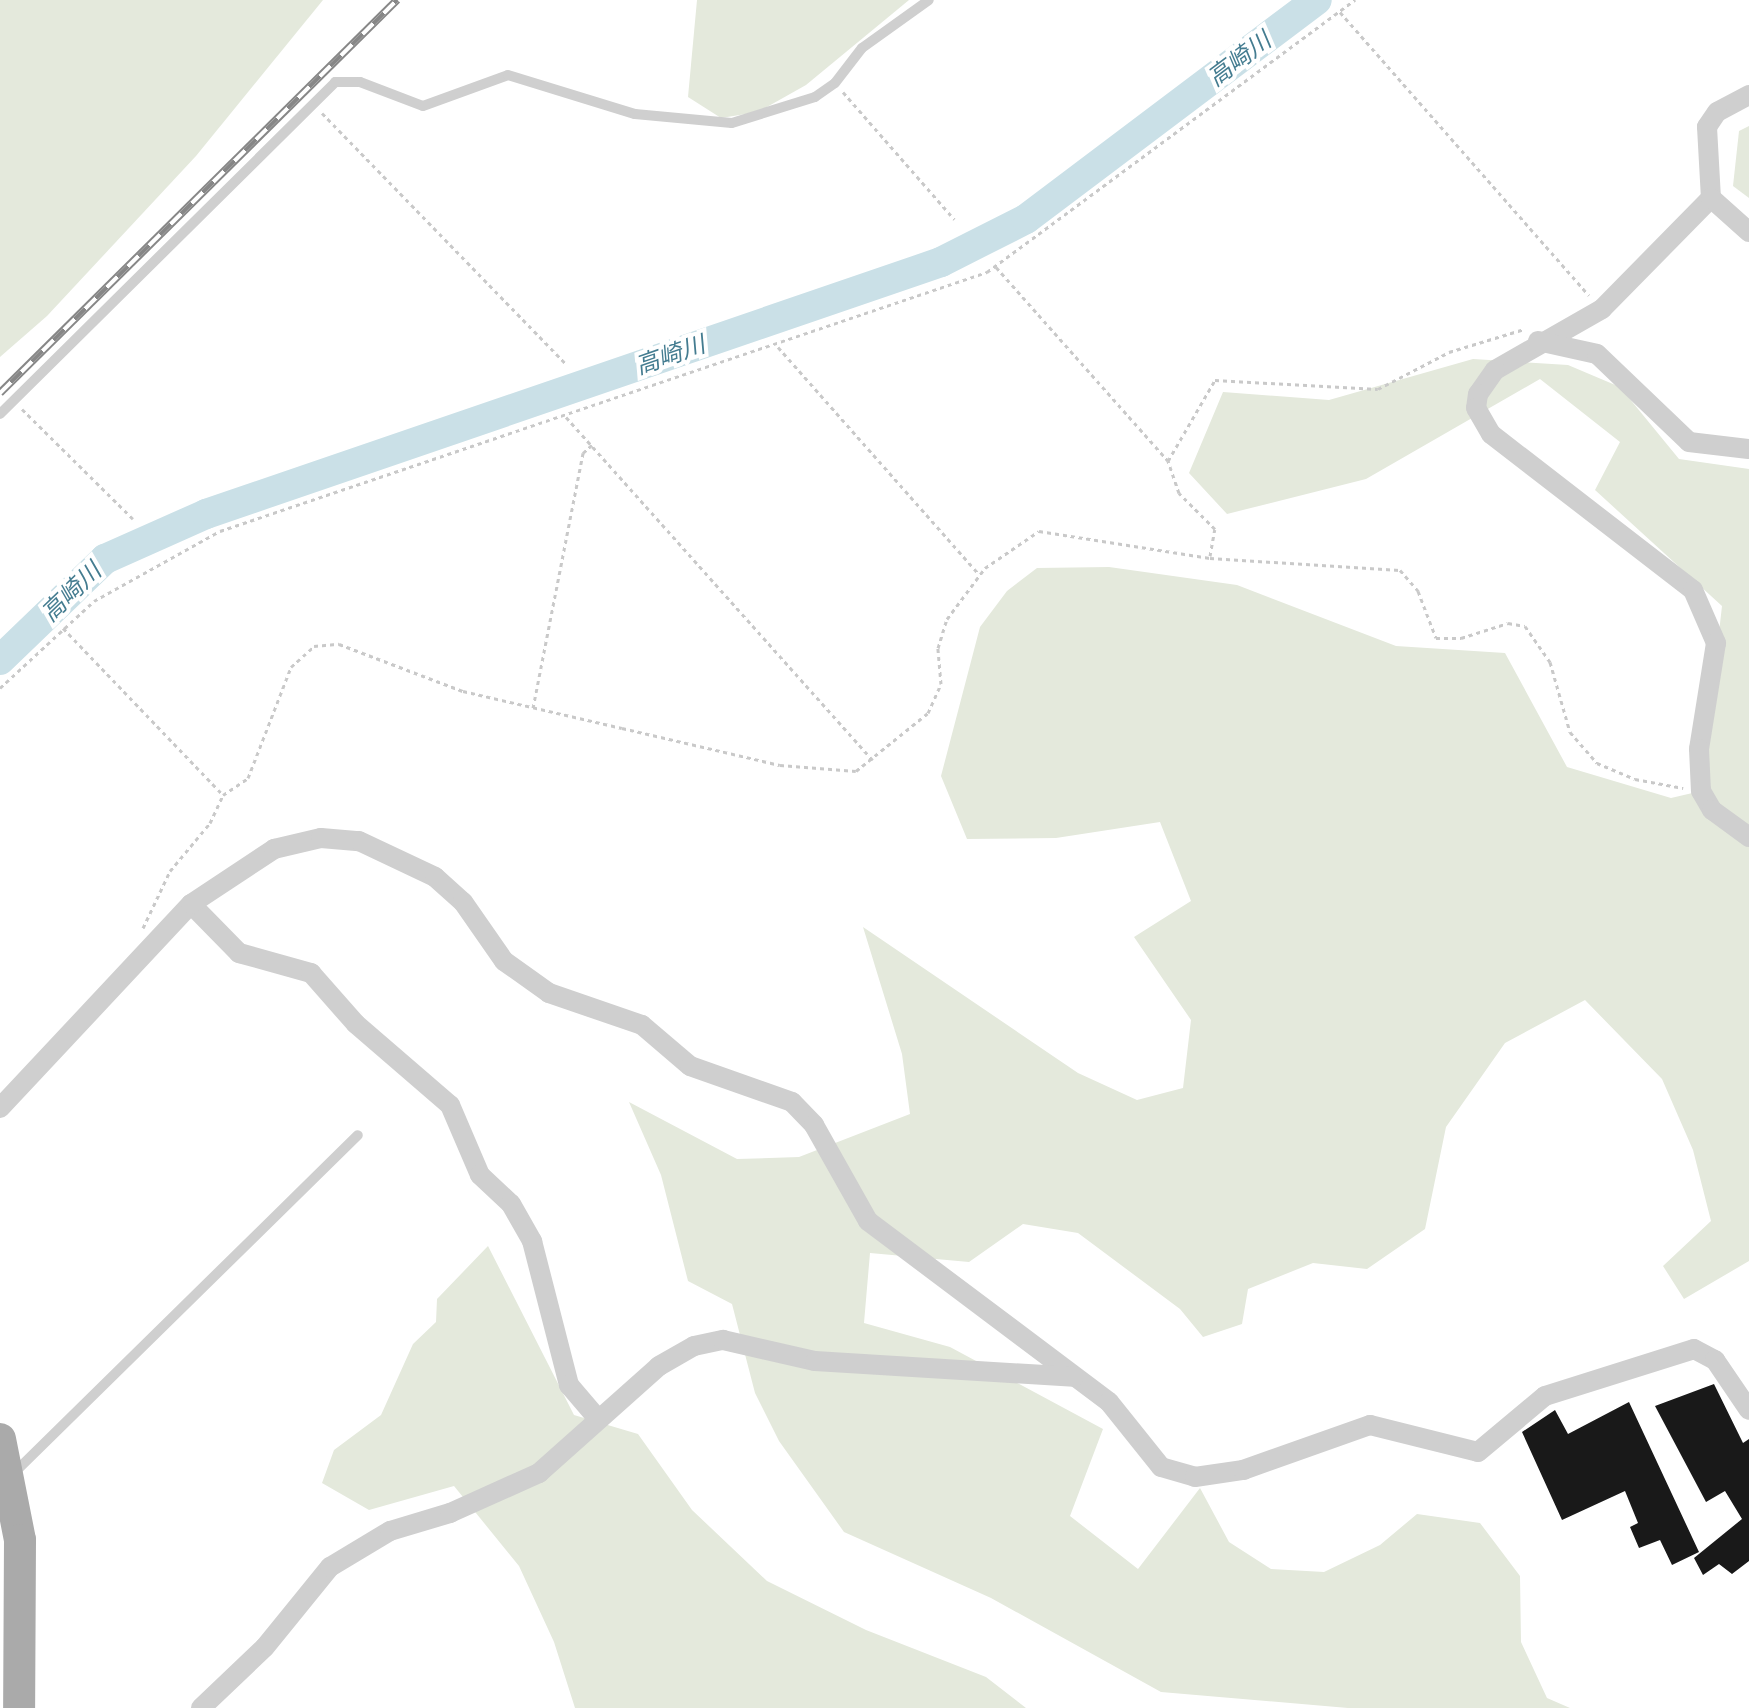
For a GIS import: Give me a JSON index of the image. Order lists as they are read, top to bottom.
{
  "water": ["高崎川"]
}
